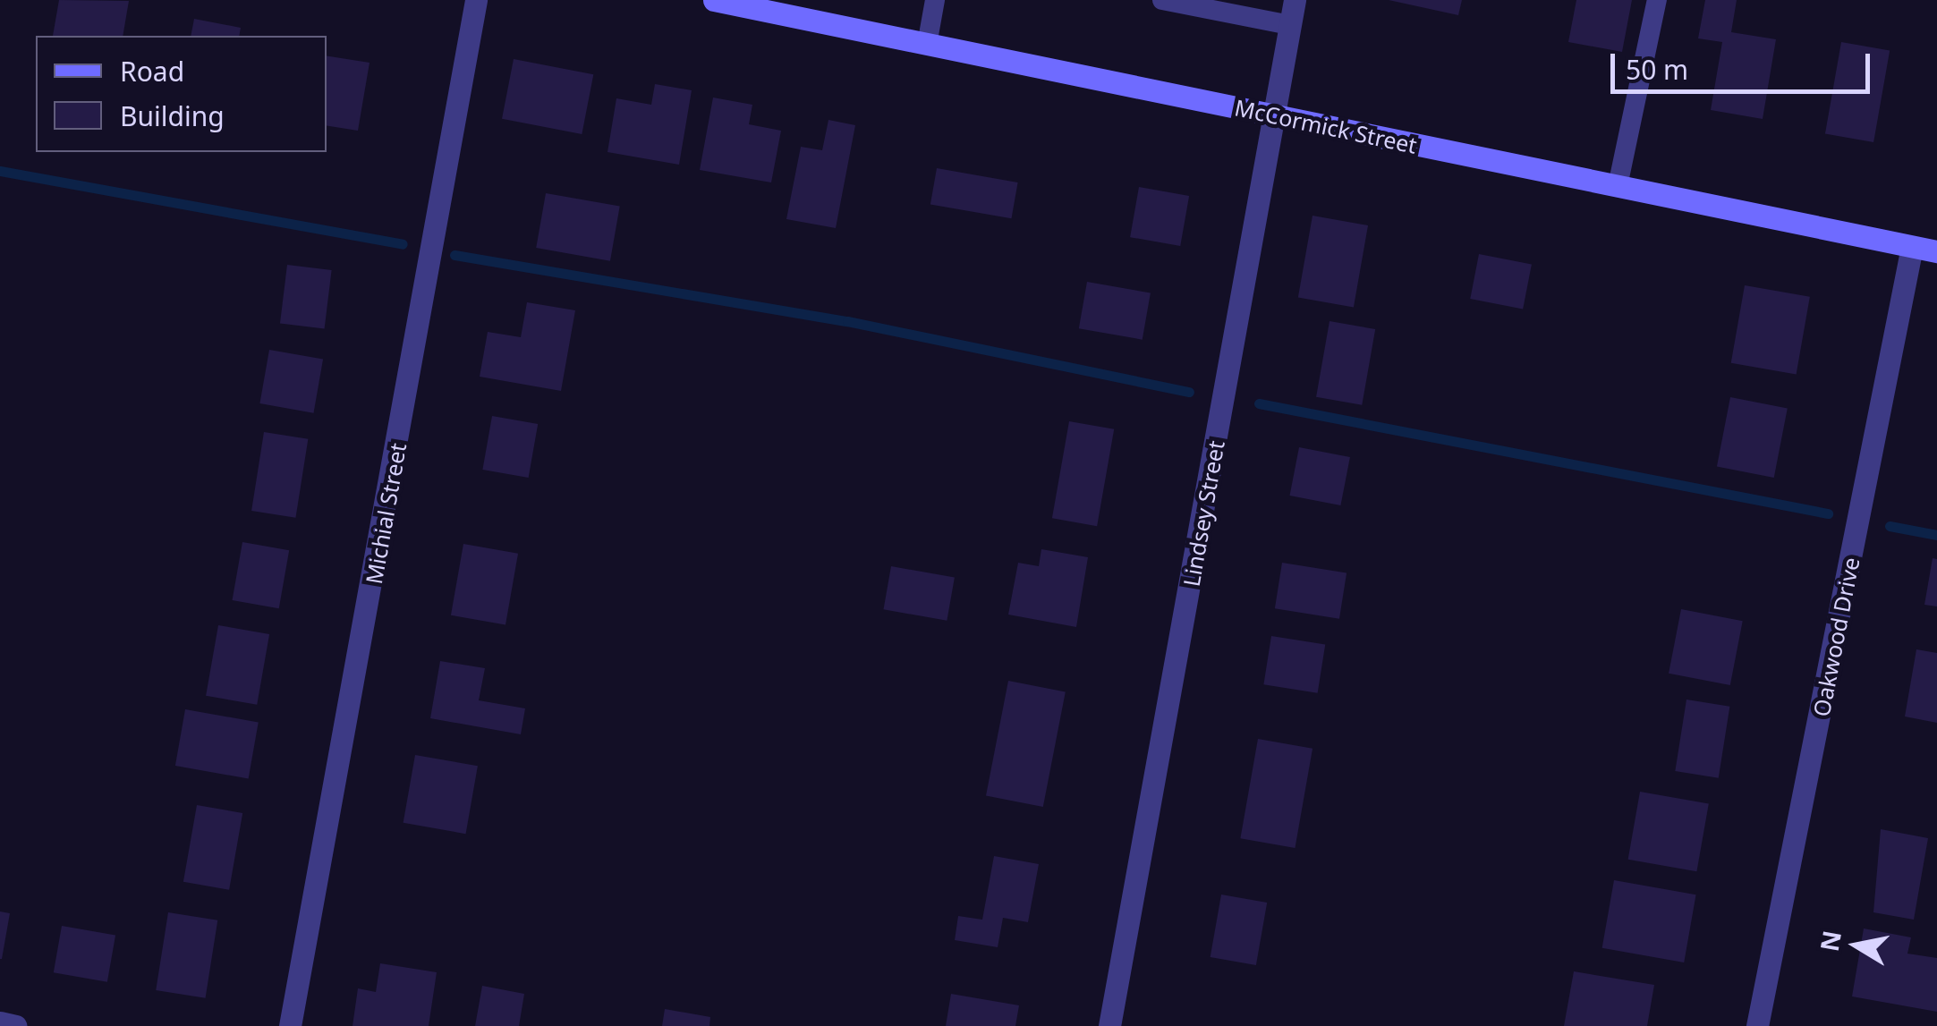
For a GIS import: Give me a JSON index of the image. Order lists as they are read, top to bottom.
{
  "streets": {
    "street": [
      "McCormick Street",
      "Michial Street",
      "Lindsey Street",
      "Oakwood Drive"
    ]
  },
  "crossings": [
    ["McCormick Street", "Lindsey Street"],
    ["McCormick Street", "Oakwood Drive"]
  ],
  "legend": ["Road", "Building"],
  "scale_bar": "50 m",
  "north": "left"
}
